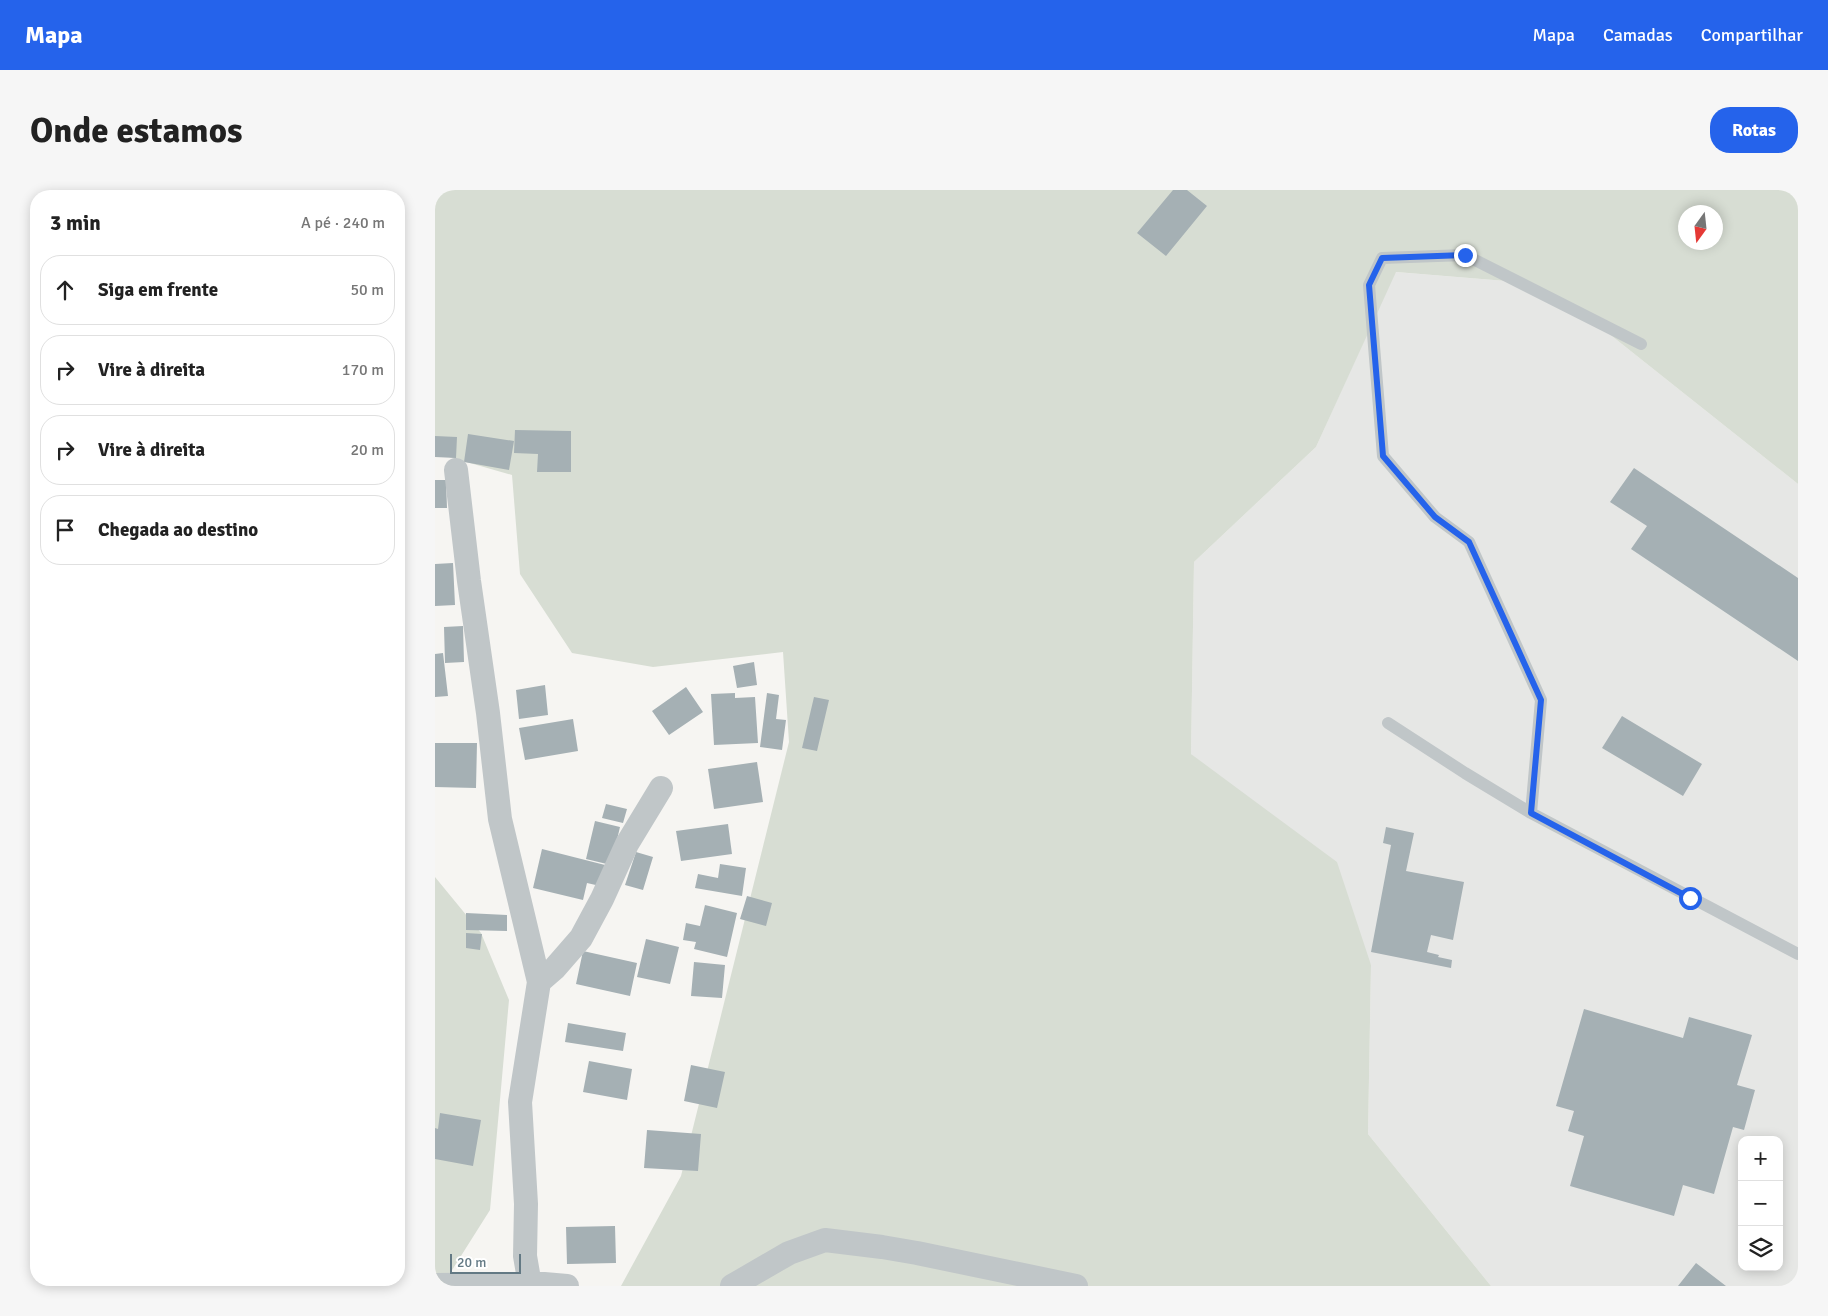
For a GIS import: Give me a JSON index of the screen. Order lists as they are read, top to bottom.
{
  "scale_bar": "20 m",
  "north": "bottom",
  "page": {
    "header": "Mapa",
    "nav": ["Mapa", "Camadas", "Compartilhar"],
    "buttons": "Rotas",
    "title": "Onde estamos",
    "heading": ["3 min", "A pé · 240 m"],
    "list": [
      ["Siga em frente", "50 m"],
      ["Vire à direita", "170 m"],
      ["Vire à direita", "20 m"],
      "Chegada ao destino"
    ],
    "map_buttons": ["+", "−"],
    "scale": "20 m"
  }
}
